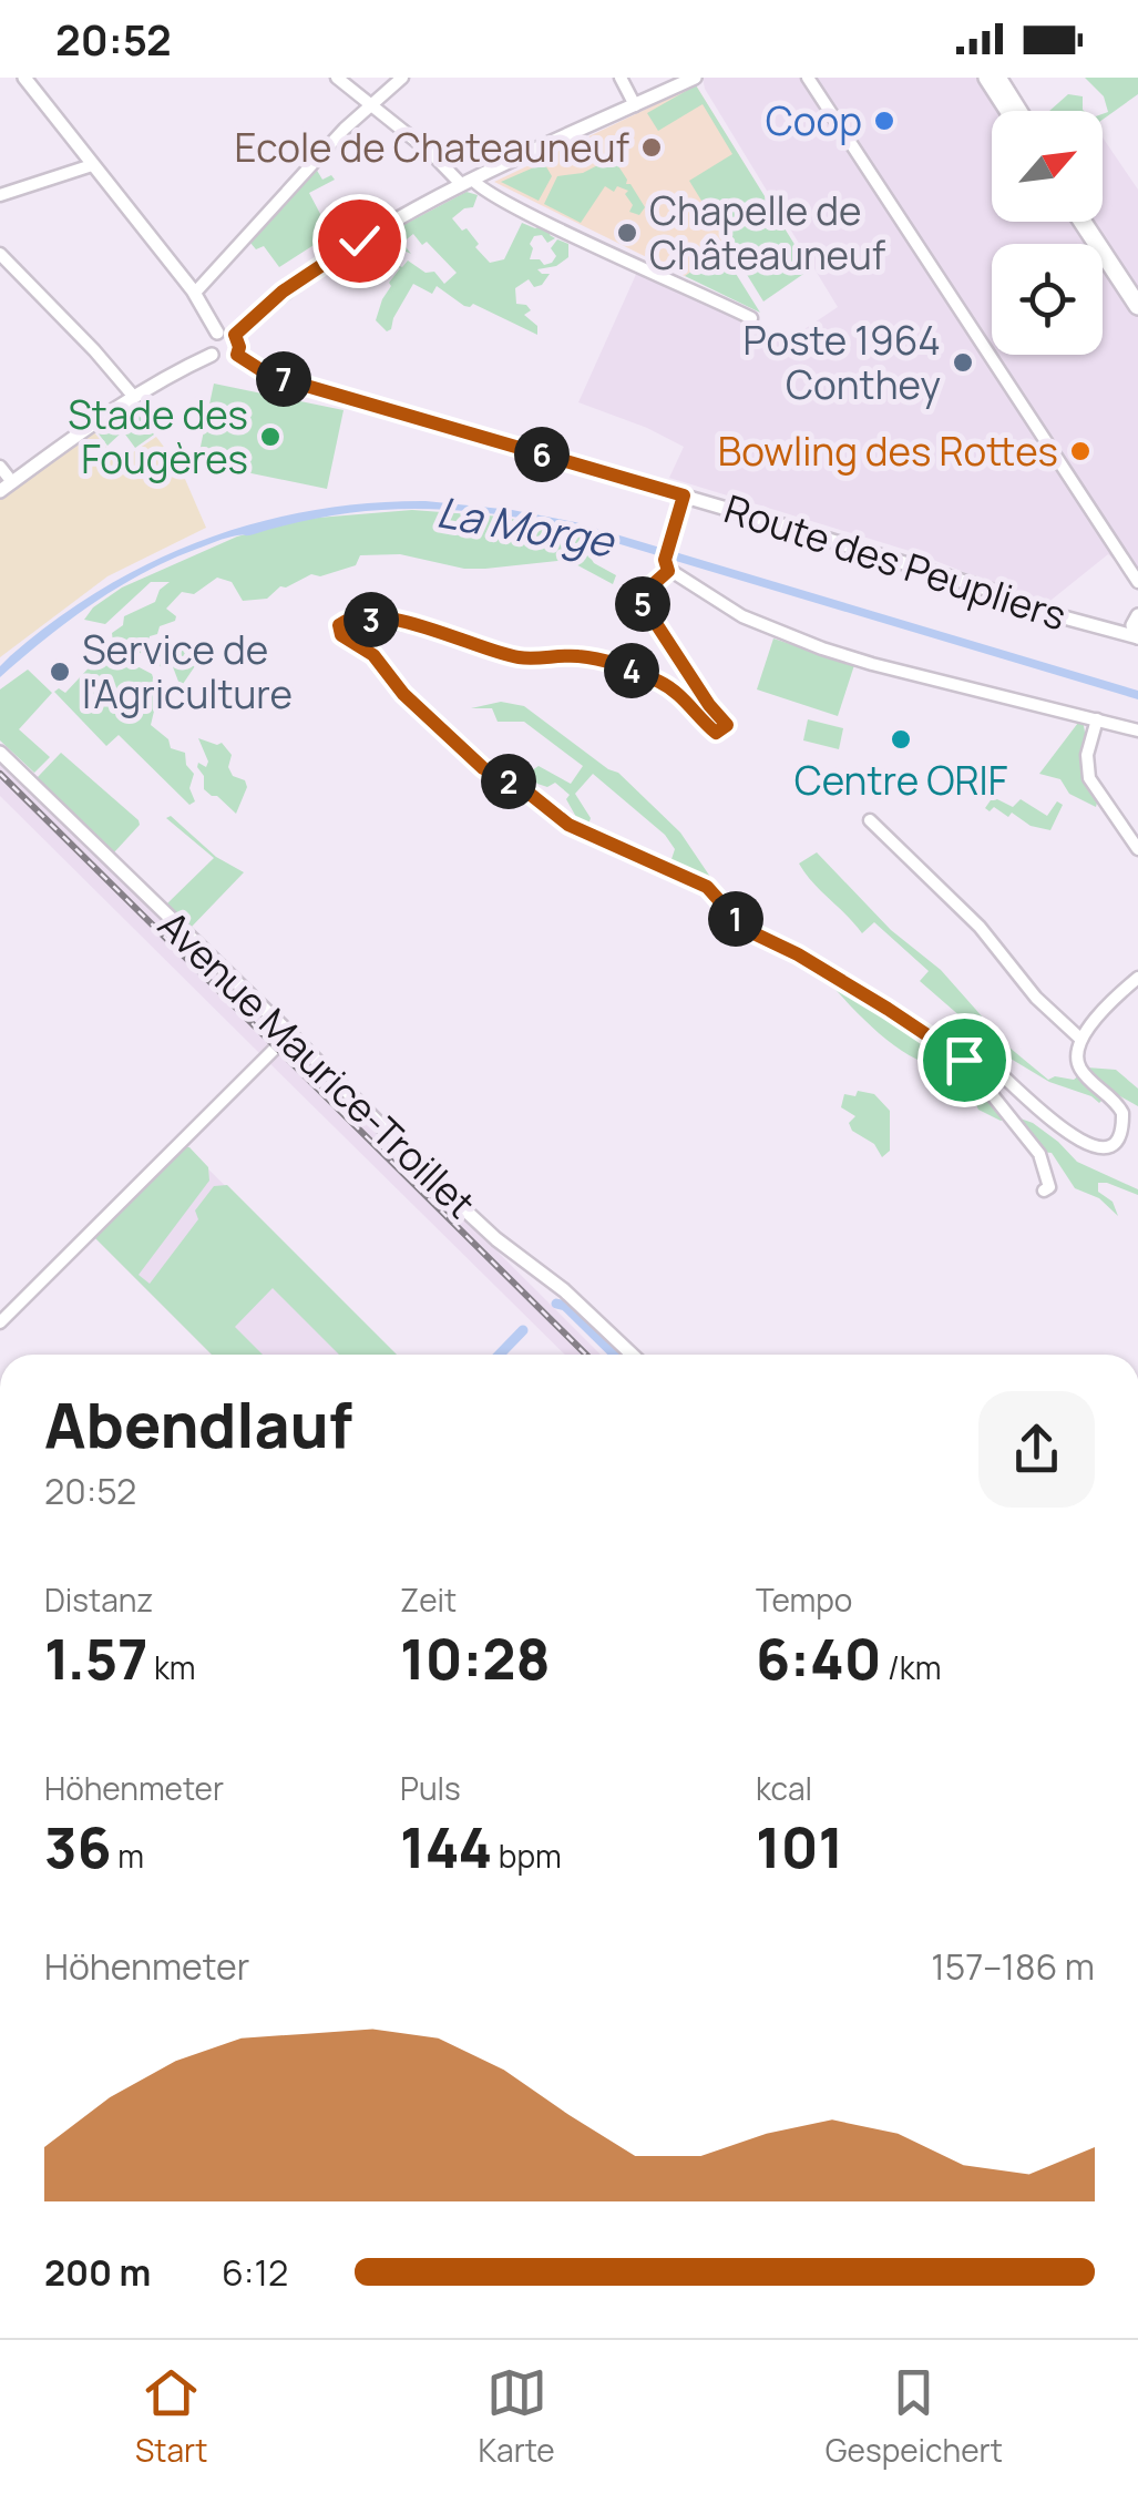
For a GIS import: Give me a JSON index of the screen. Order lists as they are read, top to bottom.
{
  "streets": {
    "street": ["Route des Peupliers", "Avenue Maurice-Troillet"]
  },
  "water": ["La Morge"],
  "places": [
    "Coop",
    "Ecole de Chateauneuf",
    "Chapelle de Châteauneuf",
    "Poste 1964 Conthey",
    "Stade des Fougères",
    "Bowling des Rottes",
    "Service de l'Agriculture",
    "Centre ORIF"
  ],
  "north": "top right",
  "page": {
    "status": "20:52",
    "pins": [
      "7",
      "6",
      "5",
      "3",
      "4",
      "2",
      "1"
    ],
    "heading": ["Abendlauf", "20:52"],
    "stats": [
      ["Distanz", "1.57 km"],
      ["Zeit", "10:28"],
      ["Tempo", "6:40 /km"],
      ["Höhenmeter", "36 m"],
      ["Puls", "144 bpm"],
      ["kcal", "101"]
    ],
    "chart": ["Höhenmeter", "157–186 m"],
    "list": [
      {
        "name": "200 m",
        "note": "6:12"
      }
    ],
    "tabs": ["Start", "Karte", "Gespeichert"]
  }
}
